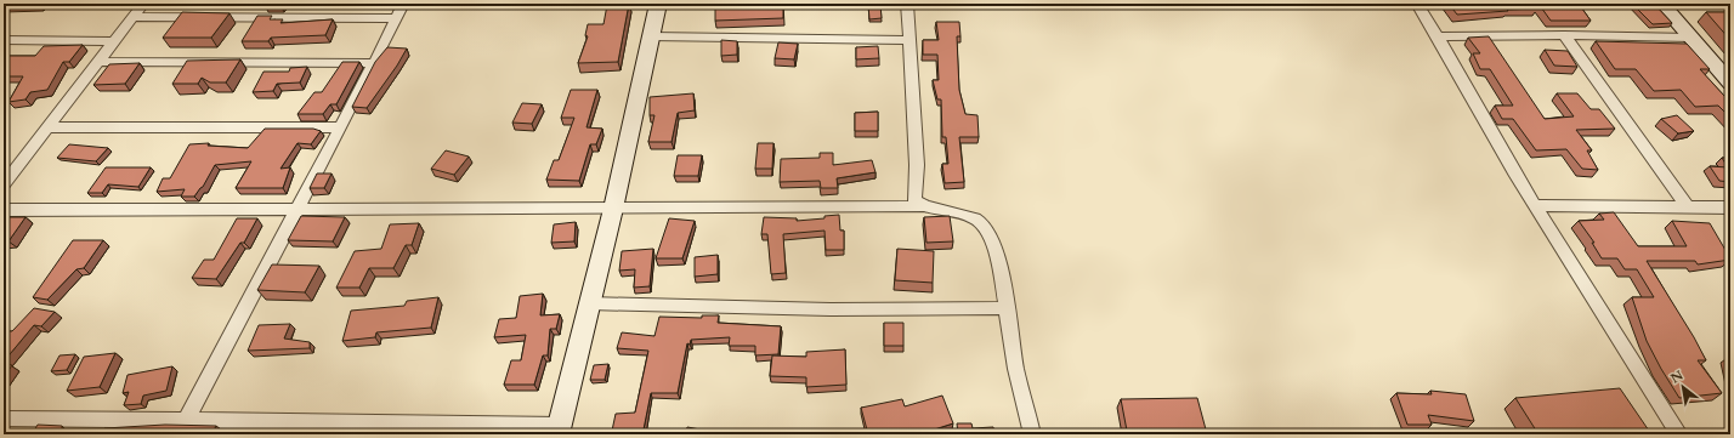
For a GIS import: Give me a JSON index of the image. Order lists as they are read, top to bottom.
{
  "north": "top left"
}
